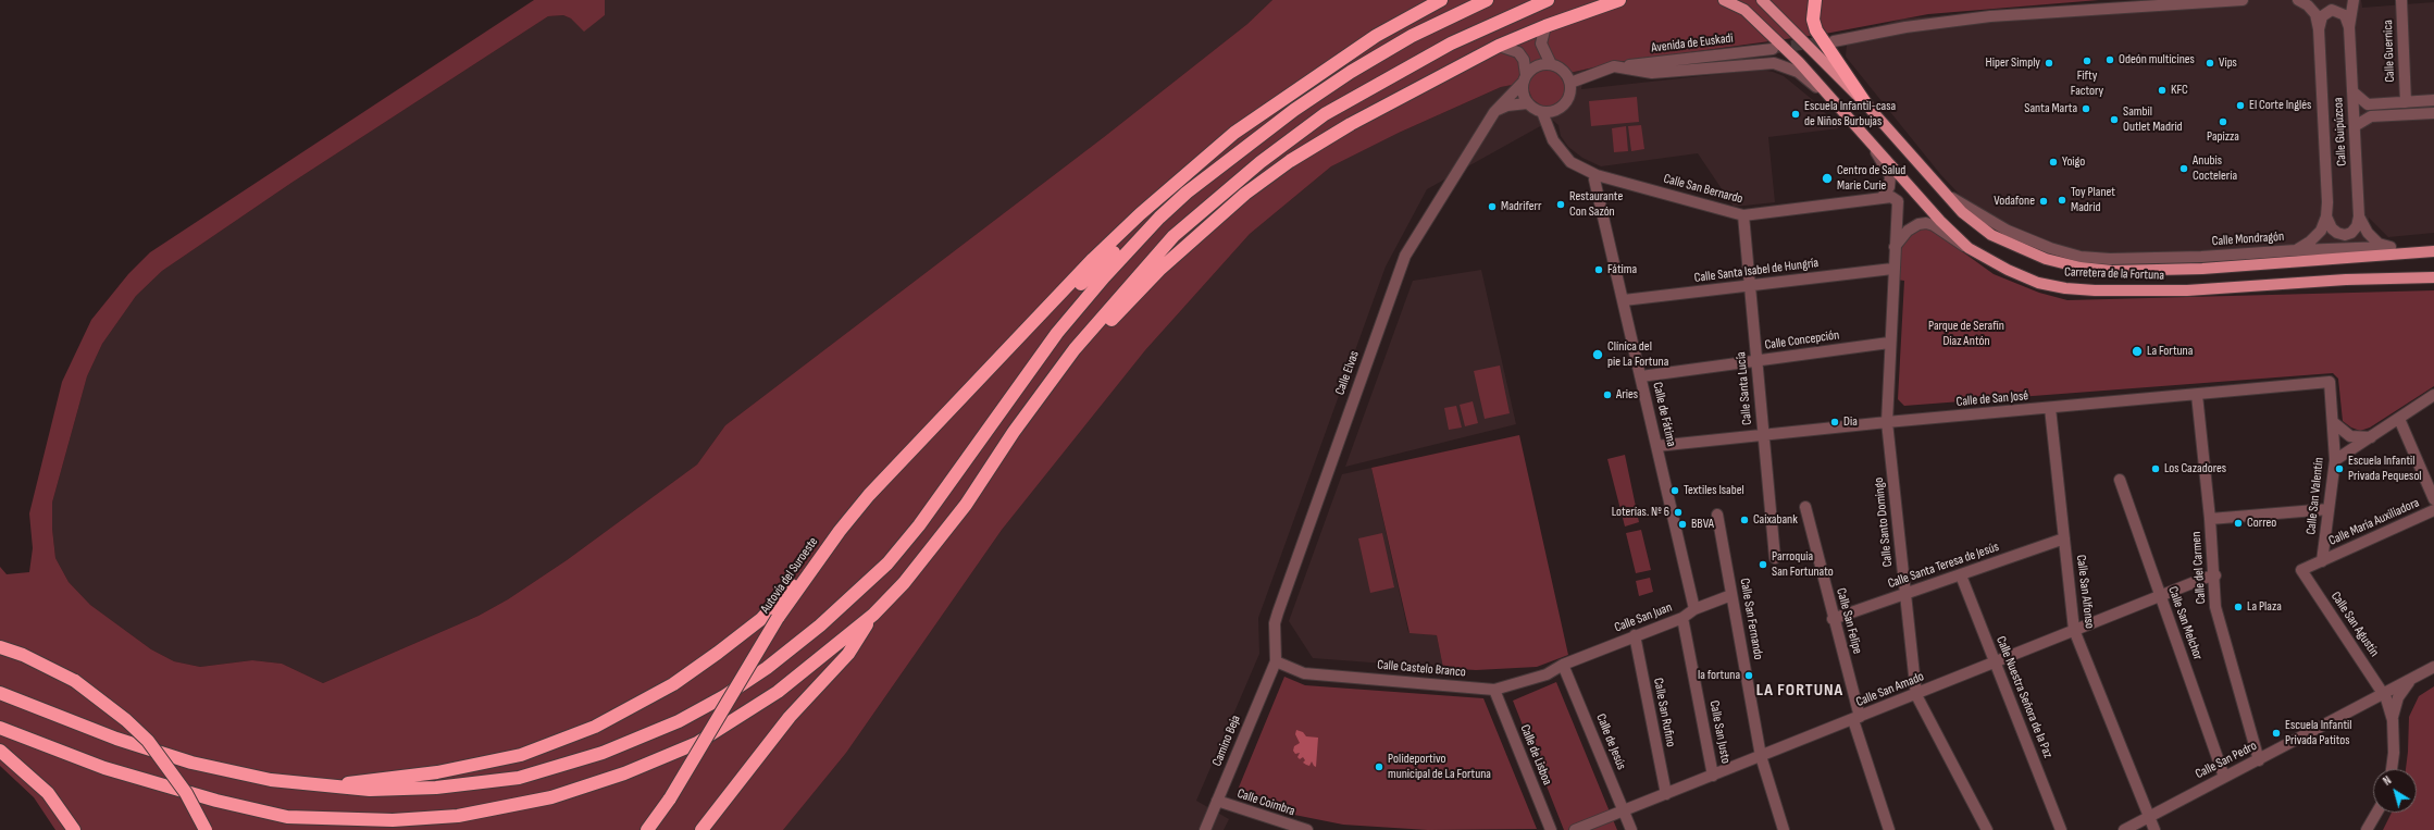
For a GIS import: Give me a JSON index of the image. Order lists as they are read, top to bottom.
{
  "streets": {
    "highway": ["Autovía del Suroeste"],
    "main road": ["Carretera de la Fortuna"],
    "street": [
      "Avenida de Euskadi",
      "Calle Guernica",
      "Calle Guipúzcoa",
      "Calle San Bernardo",
      "Calle Mondragón",
      "Calle Santa Isabel de Hungría",
      "Calle Concepción",
      "Calle Elvas",
      "Calle Santa Lucía",
      "Calle de San José",
      "Calle de Fátima",
      "Calle San Valentín",
      "Calle Santo Domingo",
      "Calle María Auxiliadora",
      "Calle Santa Teresa de Jesús",
      "Calle del Carmen",
      "Calle San Alfonso",
      "Calle San Juan",
      "Calle San Fernando",
      "Calle San Felipe",
      "Calle San Melchor",
      "Calle San Agustín",
      "Calle Castelo Branco",
      "Calle San Amado",
      "Calle Nuestra Señora de la Paz",
      "Calle San Rufino",
      "Calle San Justo",
      "Camino Beja",
      "Calle de Jesús",
      "Calle de Lisboa",
      "Calle San Pedro",
      "Calle Coimbra"
    ]
  },
  "crossings": [
    ["Avenida de Euskadi", "Calle San Bernardo"],
    ["Avenida de Euskadi", "Calle Elvas"],
    ["Calle Guipúzcoa", "Carretera de la Fortuna"],
    ["Calle San Bernardo", "Calle Elvas"],
    ["Calle San Bernardo", "Calle Santa Lucía"],
    ["Calle San Bernardo", "Calle de Fátima"],
    ["Calle San Bernardo", "Calle Santo Domingo"],
    ["Calle Mondragón", "Carretera de la Fortuna"],
    ["Calle Santa Isabel de Hungría", "Calle Santa Lucía"],
    ["Calle Santa Isabel de Hungría", "Calle de Fátima"],
    ["Calle Santa Isabel de Hungría", "Calle Santo Domingo"],
    ["Calle Concepción", "Calle Santa Lucía"],
    ["Calle Concepción", "Calle de Fátima"],
    ["Calle Concepción", "Calle Santo Domingo"],
    ["Calle Elvas", "Calle Castelo Branco"],
    ["Calle Elvas", "Camino Beja"],
    ["Calle Santa Lucía", "Calle de San José"],
    ["Calle de San José", "Calle de Fátima"],
    ["Calle de San José", "Calle San Valentín"],
    ["Calle de San José", "Calle Santo Domingo"],
    ["Calle de San José", "Calle del Carmen"],
    ["Calle de San José", "Calle San Alfonso"],
    ["Calle de Fátima", "Calle San Juan"],
    ["Calle San Valentín", "Calle María Auxiliadora"],
    ["Calle Santo Domingo", "Calle Santa Teresa de Jesús"],
    ["Calle Santo Domingo", "Calle San Amado"],
    ["Calle María Auxiliadora", "Calle San Agustín"],
    ["Calle Santa Teresa de Jesús", "Calle San Alfonso"],
    ["Calle Santa Teresa de Jesús", "Calle San Felipe"],
    ["Calle Santa Teresa de Jesús", "Calle Nuestra Señora de la Paz"],
    ["Calle del Carmen", "Calle San Amado"],
    ["Calle del Carmen", "Calle San Pedro"],
    ["Calle San Alfonso", "Calle San Amado"],
    ["Calle San Alfonso", "Calle San Pedro"],
    ["Calle San Juan", "Calle San Fernando"],
    ["Calle San Juan", "Calle Castelo Branco"],
    ["Calle San Juan", "Calle San Rufino"],
    ["Calle San Juan", "Calle San Justo"],
    ["Calle San Juan", "Calle de Jesús"],
    ["Calle San Fernando", "Calle San Amado"],
    ["Calle San Felipe", "Calle San Amado"],
    ["Calle San Melchor", "Calle San Amado"],
    ["Calle San Melchor", "Calle San Pedro"],
    ["Calle San Agustín", "Calle San Pedro"],
    ["Calle Castelo Branco", "Camino Beja"],
    ["Calle Castelo Branco", "Calle de Jesús"],
    ["Calle Castelo Branco", "Calle de Lisboa"],
    ["Calle San Amado", "Calle Nuestra Señora de la Paz"],
    ["Calle San Amado", "Calle San Rufino"],
    ["Calle San Amado", "Calle San Justo"],
    ["Calle San Amado", "Calle de Jesús"],
    ["Camino Beja", "Calle Coimbra"]
  ],
  "districts": ["LA FORTUNA"],
  "parks": ["Parque de Serafín Díaz Antón"],
  "places": [
    "Odeón multicines",
    "Fifty Factory",
    "Hiper Simply",
    "Vips",
    "KFC",
    "El Corte Inglés",
    "Santa Marta",
    "Escuela Infantil-casa de Niños Burbujas",
    "Sambil Outlet Madrid",
    "Papizza",
    "Yoigo",
    "Anubis Coctelería",
    "Centro de Salud Marie Curie",
    "Toy Planet Madrid",
    "Vodafone",
    "Restaurante Con Sazón",
    "Madriferr",
    "Fátima",
    "La Fortuna",
    "Clínica del pie La Fortuna",
    "Aries",
    "Dia",
    "Los Cazadores",
    "Escuela Infantil Privada Pequesol",
    "Textiles Isabel",
    "Loterías. Nº 6",
    "Caixabank",
    "Correo",
    "BBVA",
    "Parroquia San Fortunato",
    "La Plaza",
    "la fortuna",
    "Escuela Infantil Privada Patitos",
    "Polideportivo municipal de La Fortuna"
  ],
  "north": "top left"
}
